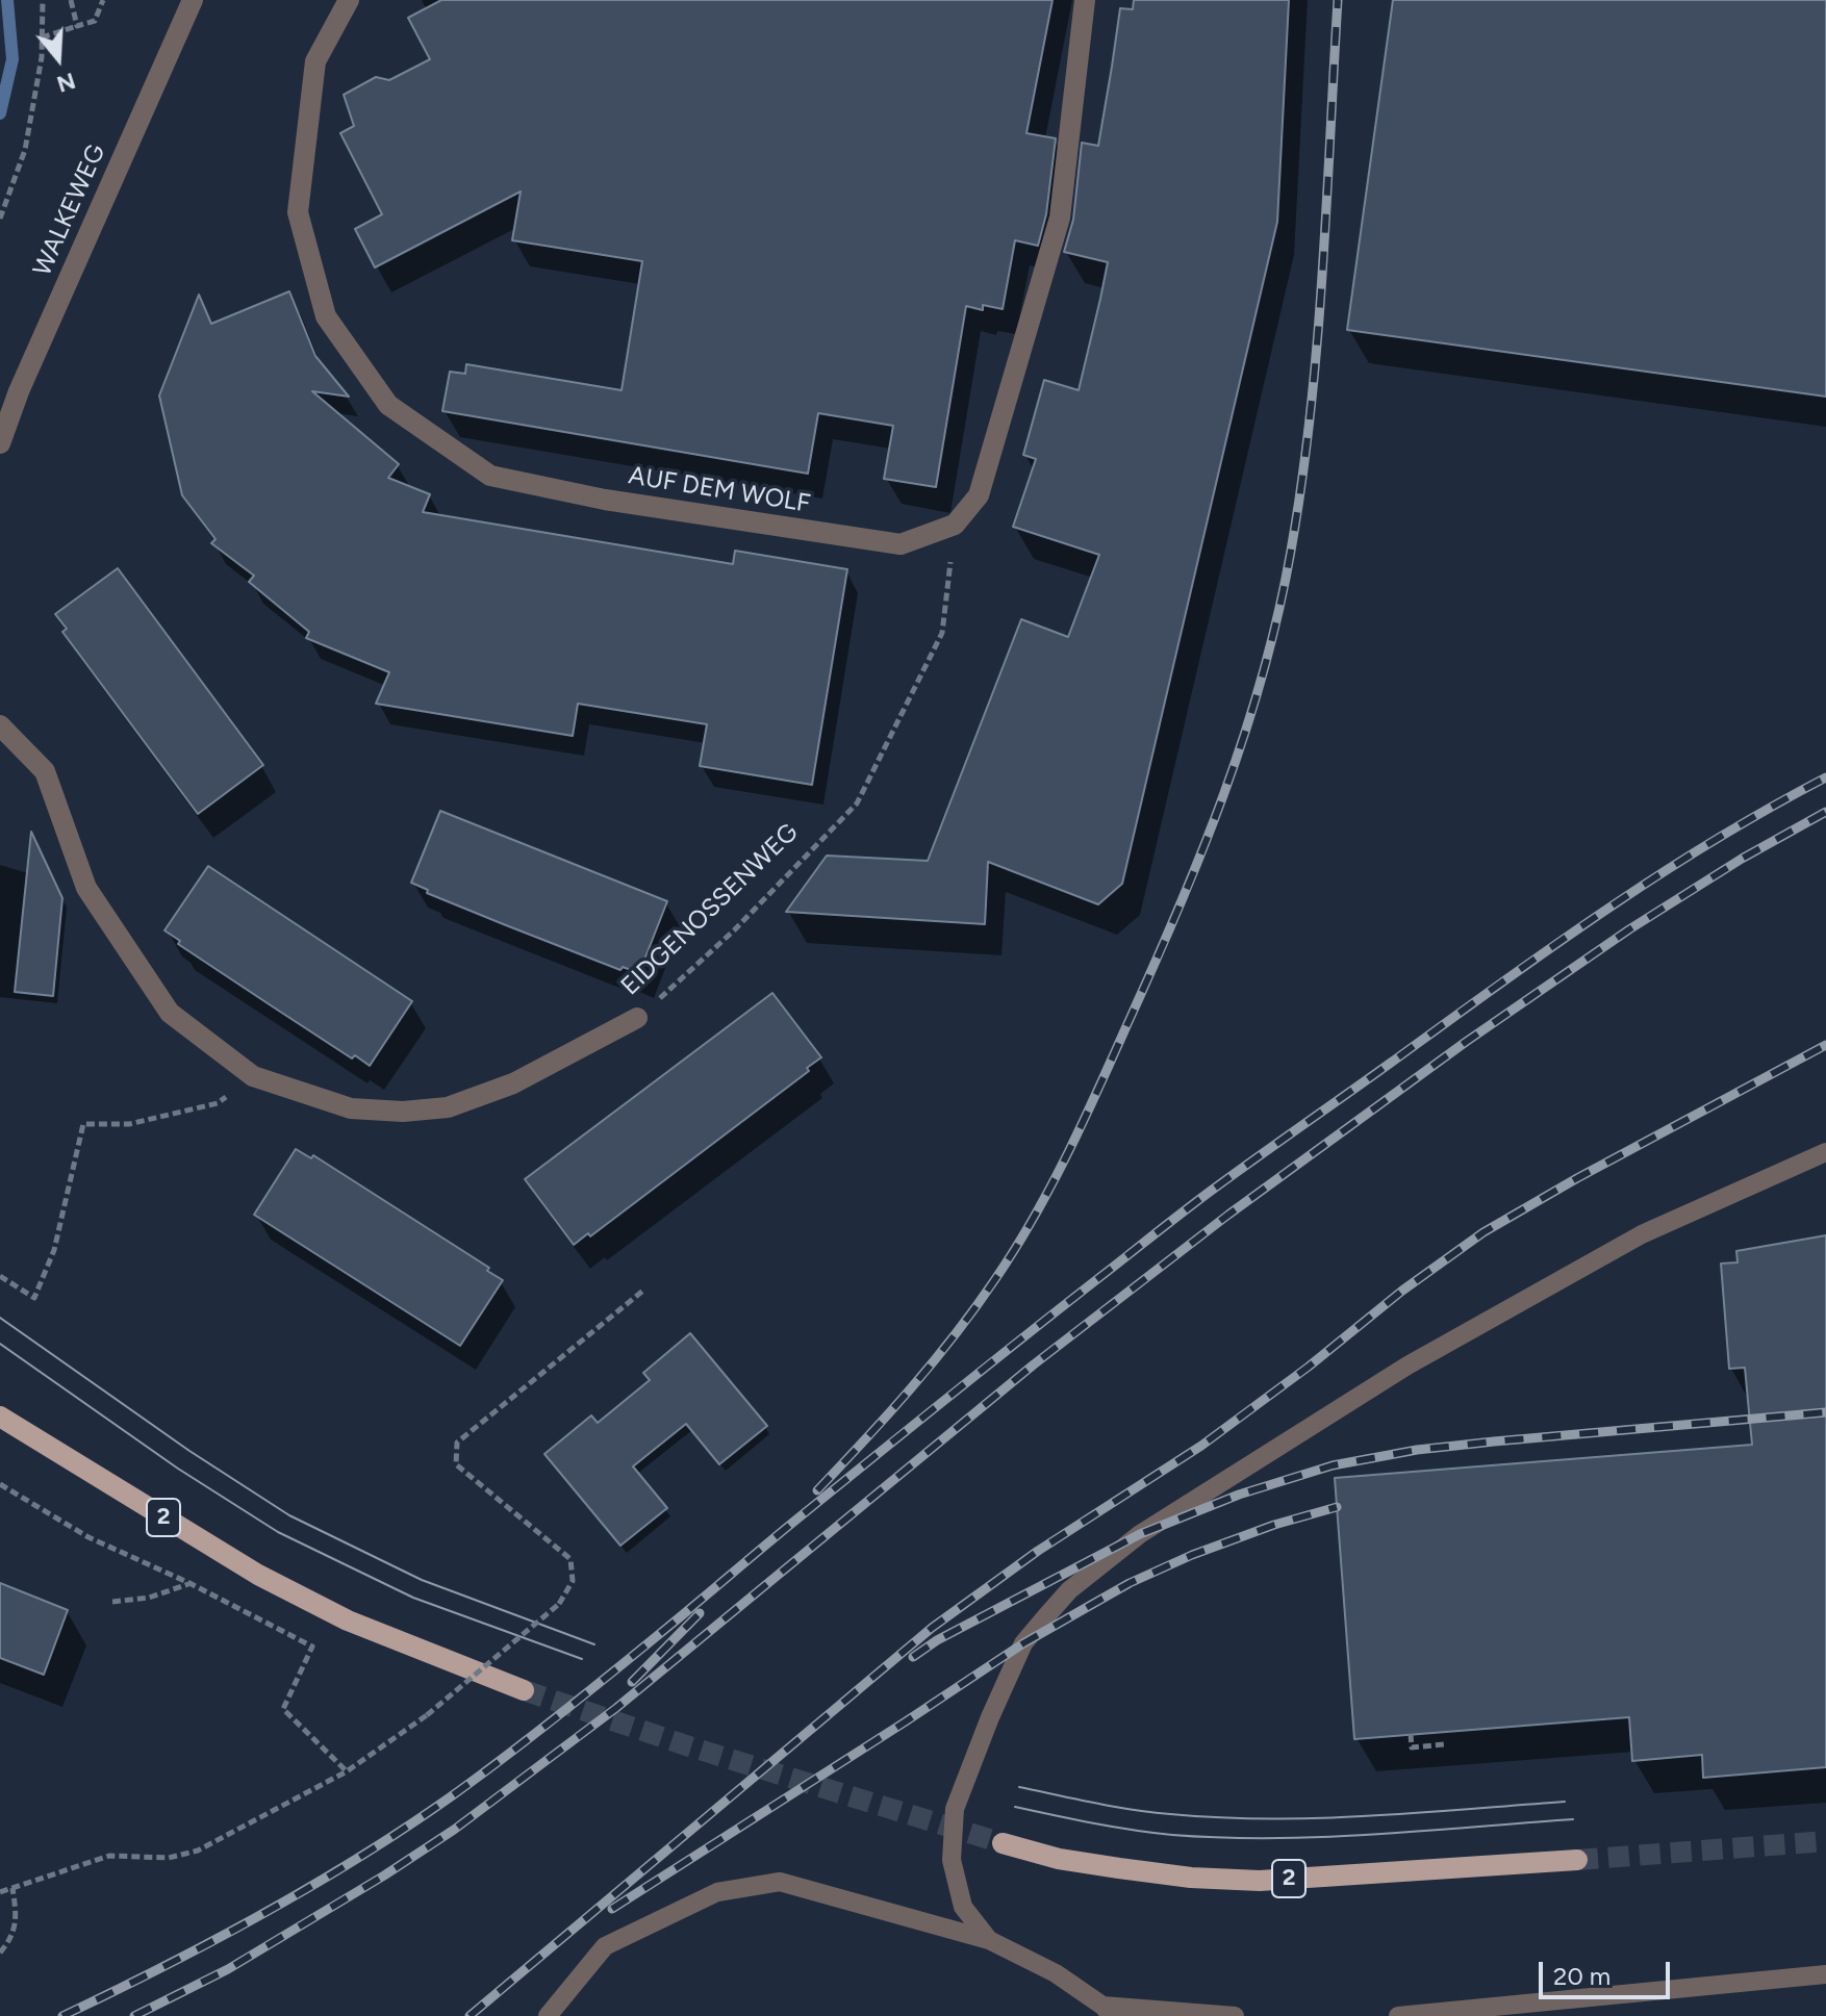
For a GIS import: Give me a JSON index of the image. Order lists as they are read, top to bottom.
{
  "streets": {
    "main road": ["2"],
    "street": ["WALKEWEG", "AUF DEM WOLF", "EIDGENOSSENWEG"]
  },
  "crossings": [
    ["AUF DEM WOLF", "EIDGENOSSENWEG"]
  ],
  "scale_bar": "20 m",
  "north": "bottom"
}
